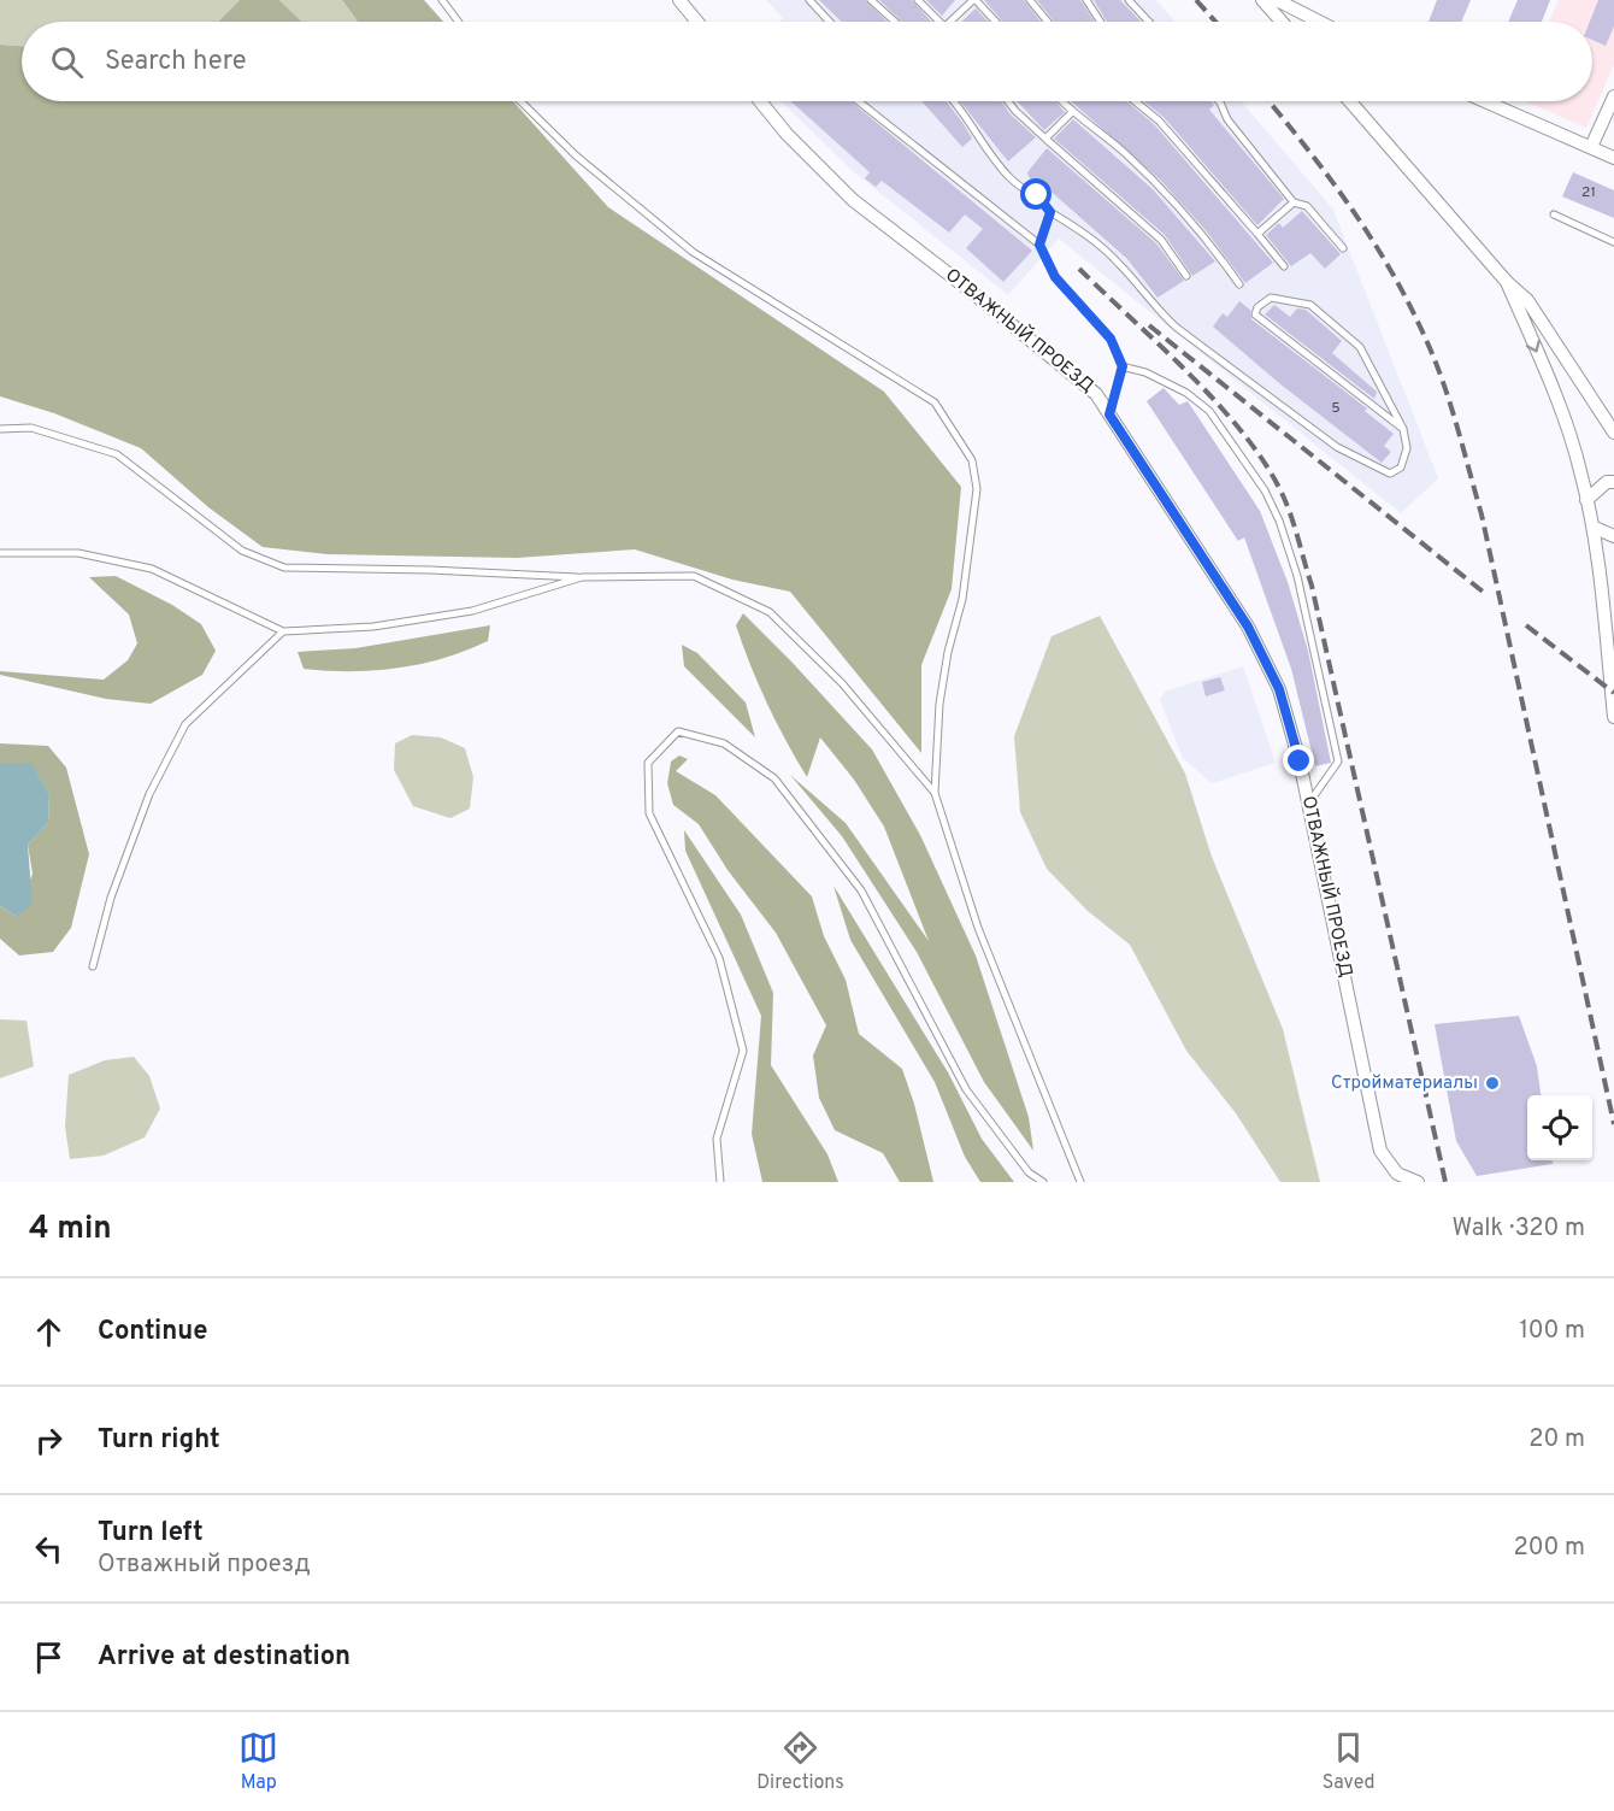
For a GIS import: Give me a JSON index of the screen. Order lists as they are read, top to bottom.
{
  "streets": {
    "street": ["ОТВАЖНЫЙ ПРОЕЗД"]
  },
  "places": ["Стройматериалы"],
  "house_numbers": ["21", "5"],
  "page": {
    "search": "Search here",
    "heading": ["4 min", "Walk · 320 m"],
    "list": [
      ["Continue", "100 m"],
      ["Turn right", "20 m"],
      ["Turn left", "Отважный проезд", "200 m"],
      "Arrive at destination"
    ],
    "nav": ["Map", "Directions", "Saved"]
  }
}
